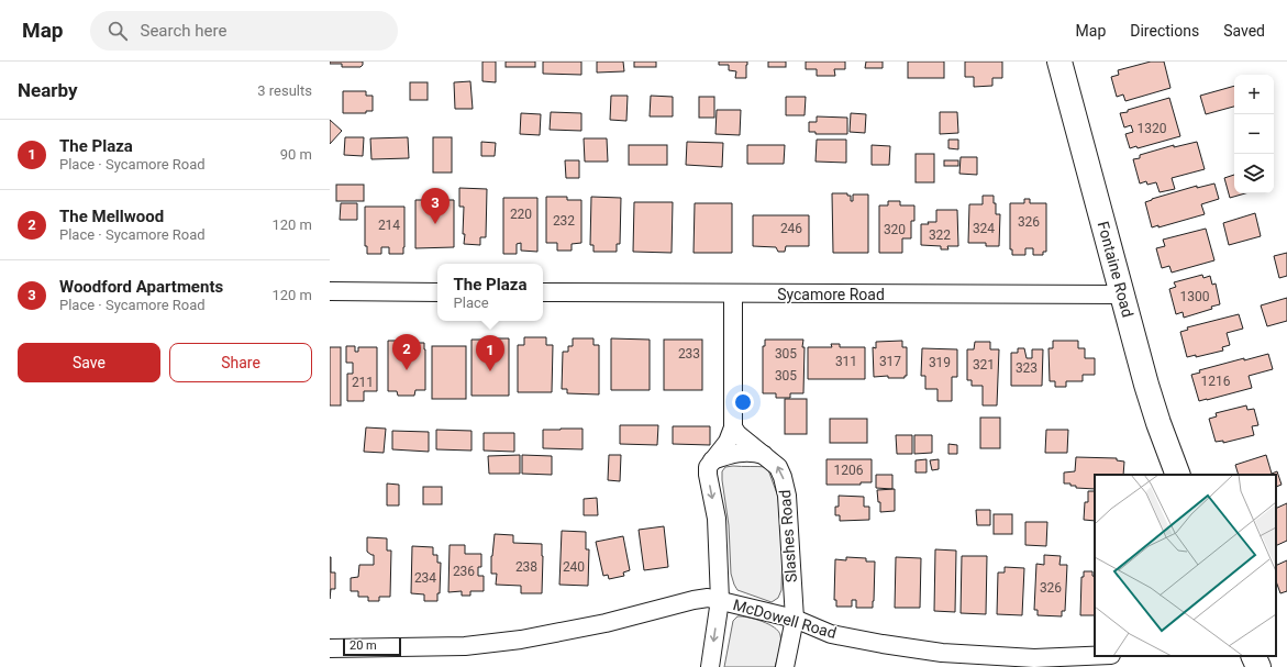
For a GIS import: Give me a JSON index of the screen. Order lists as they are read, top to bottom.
{
  "streets": {
    "street": [
      "Fontaine Road",
      "Sycamore Road",
      "Slashes Road",
      "McDowell Road"
    ]
  },
  "crossings": [
    ["Fontaine Road", "Sycamore Road"],
    ["Slashes Road", "McDowell Road"]
  ],
  "house_numbers": [
    "1320",
    "220",
    "232",
    "326",
    "214",
    "246",
    "324",
    "320",
    "322",
    "1300",
    "233",
    "305",
    "311",
    "317",
    "319",
    "321",
    "323",
    "305",
    "1216",
    "211",
    "1206",
    "238",
    "240",
    "236",
    "234",
    "326"
  ],
  "scale_bar": "20 m",
  "page": {
    "header": "Map",
    "search": "Search here",
    "nav": ["Map", "Directions", "Saved"],
    "heading": ["Nearby", "3 results"],
    "map_buttons": ["+", "−"],
    "list": [
      {
        "mark": "1",
        "name": "The Plaza",
        "note": "Place · Sycamore Road",
        "value": "90 m"
      },
      {
        "mark": "2",
        "name": "The Mellwood",
        "note": "Place · Sycamore Road",
        "value": "120 m"
      },
      {
        "mark": "3",
        "name": "Woodford Apartments",
        "note": "Place · Sycamore Road",
        "value": "120 m"
      }
    ],
    "pins": ["3", "2", "1"],
    "popup": ["The Plaza", "Place"],
    "buttons": ["Save", "Share"],
    "scale": "20 m"
  }
}
